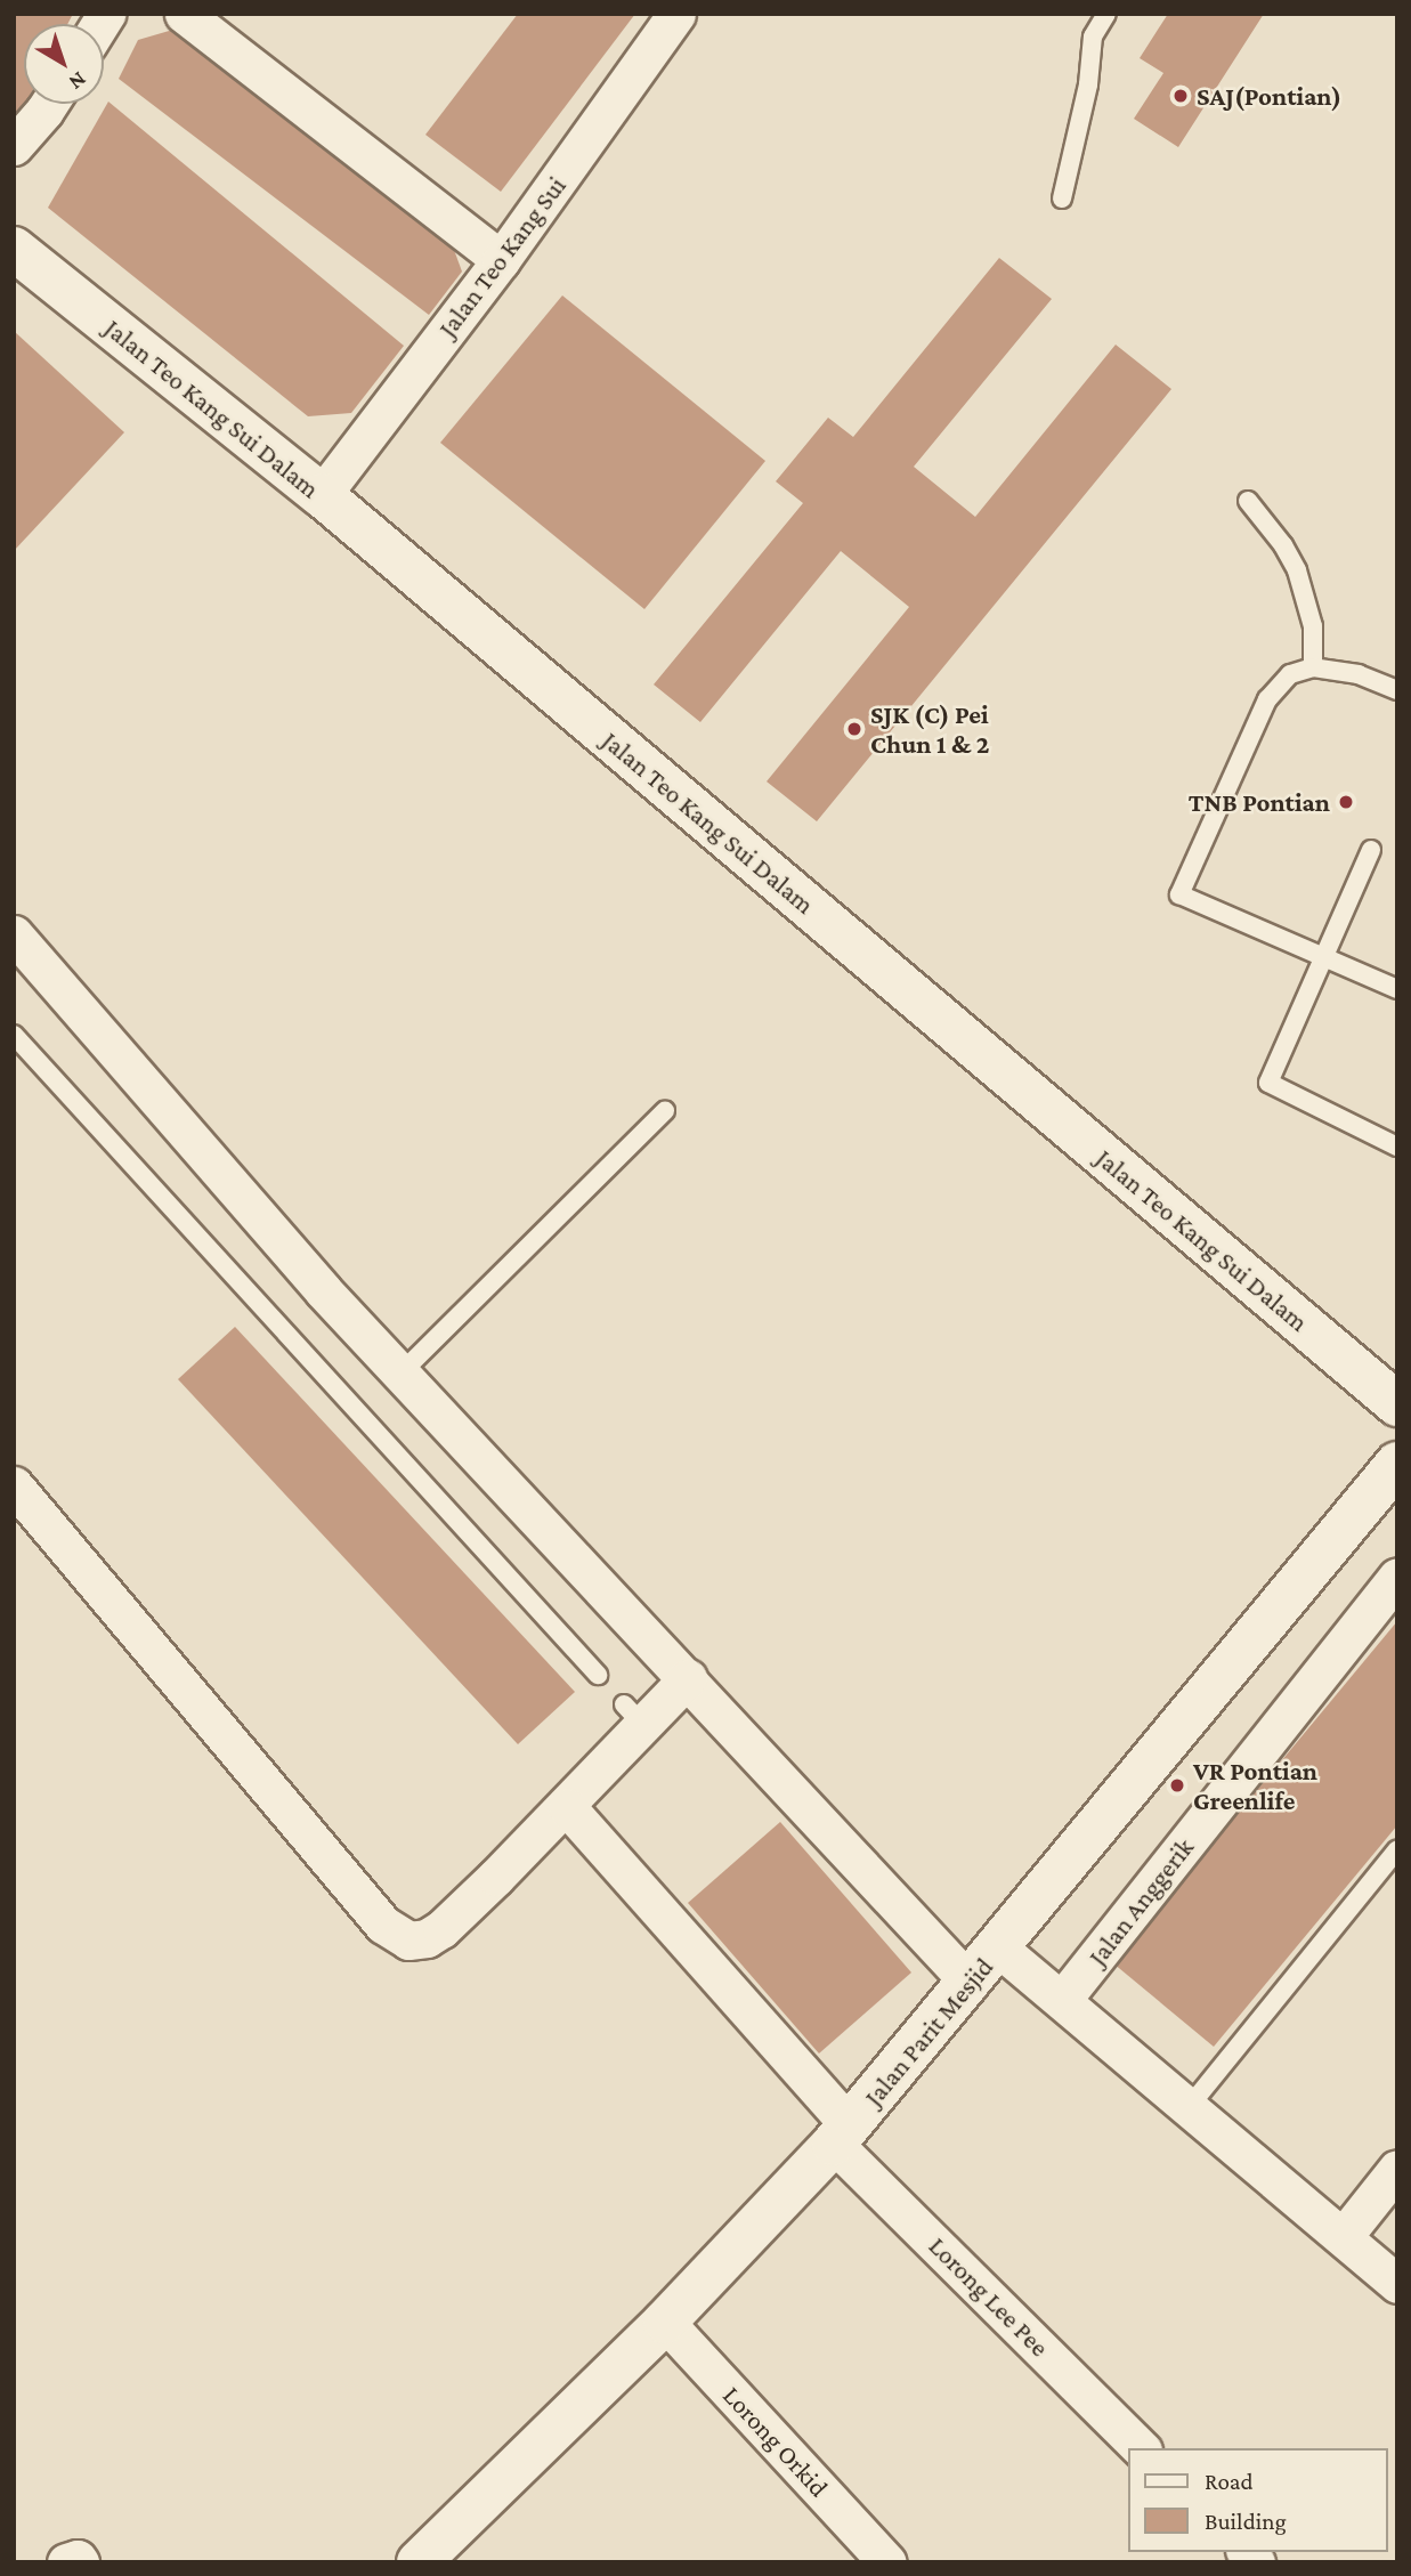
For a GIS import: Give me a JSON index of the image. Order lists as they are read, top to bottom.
{
  "streets": {
    "street": [
      "Jalan Teo Kang Sui",
      "Jalan Teo Kang Sui Dalam",
      "Jalan Anggerik",
      "Jalan Parit Mesjid",
      "Lorong Lee Pee",
      "Lorong Orkid"
    ]
  },
  "crossings": [
    ["Jalan Teo Kang Sui", "Jalan Teo Kang Sui Dalam"],
    ["Jalan Parit Mesjid", "Lorong Lee Pee"],
    ["Jalan Parit Mesjid", "Lorong Orkid"]
  ],
  "places": [
    "SAJ(Pontian)",
    "SJK (C) Pei Chun 1 & 2",
    "TNB Pontian",
    "VR Pontian Greenlife"
  ],
  "legend": ["Road", "Building"],
  "north": "bottom right"
}
